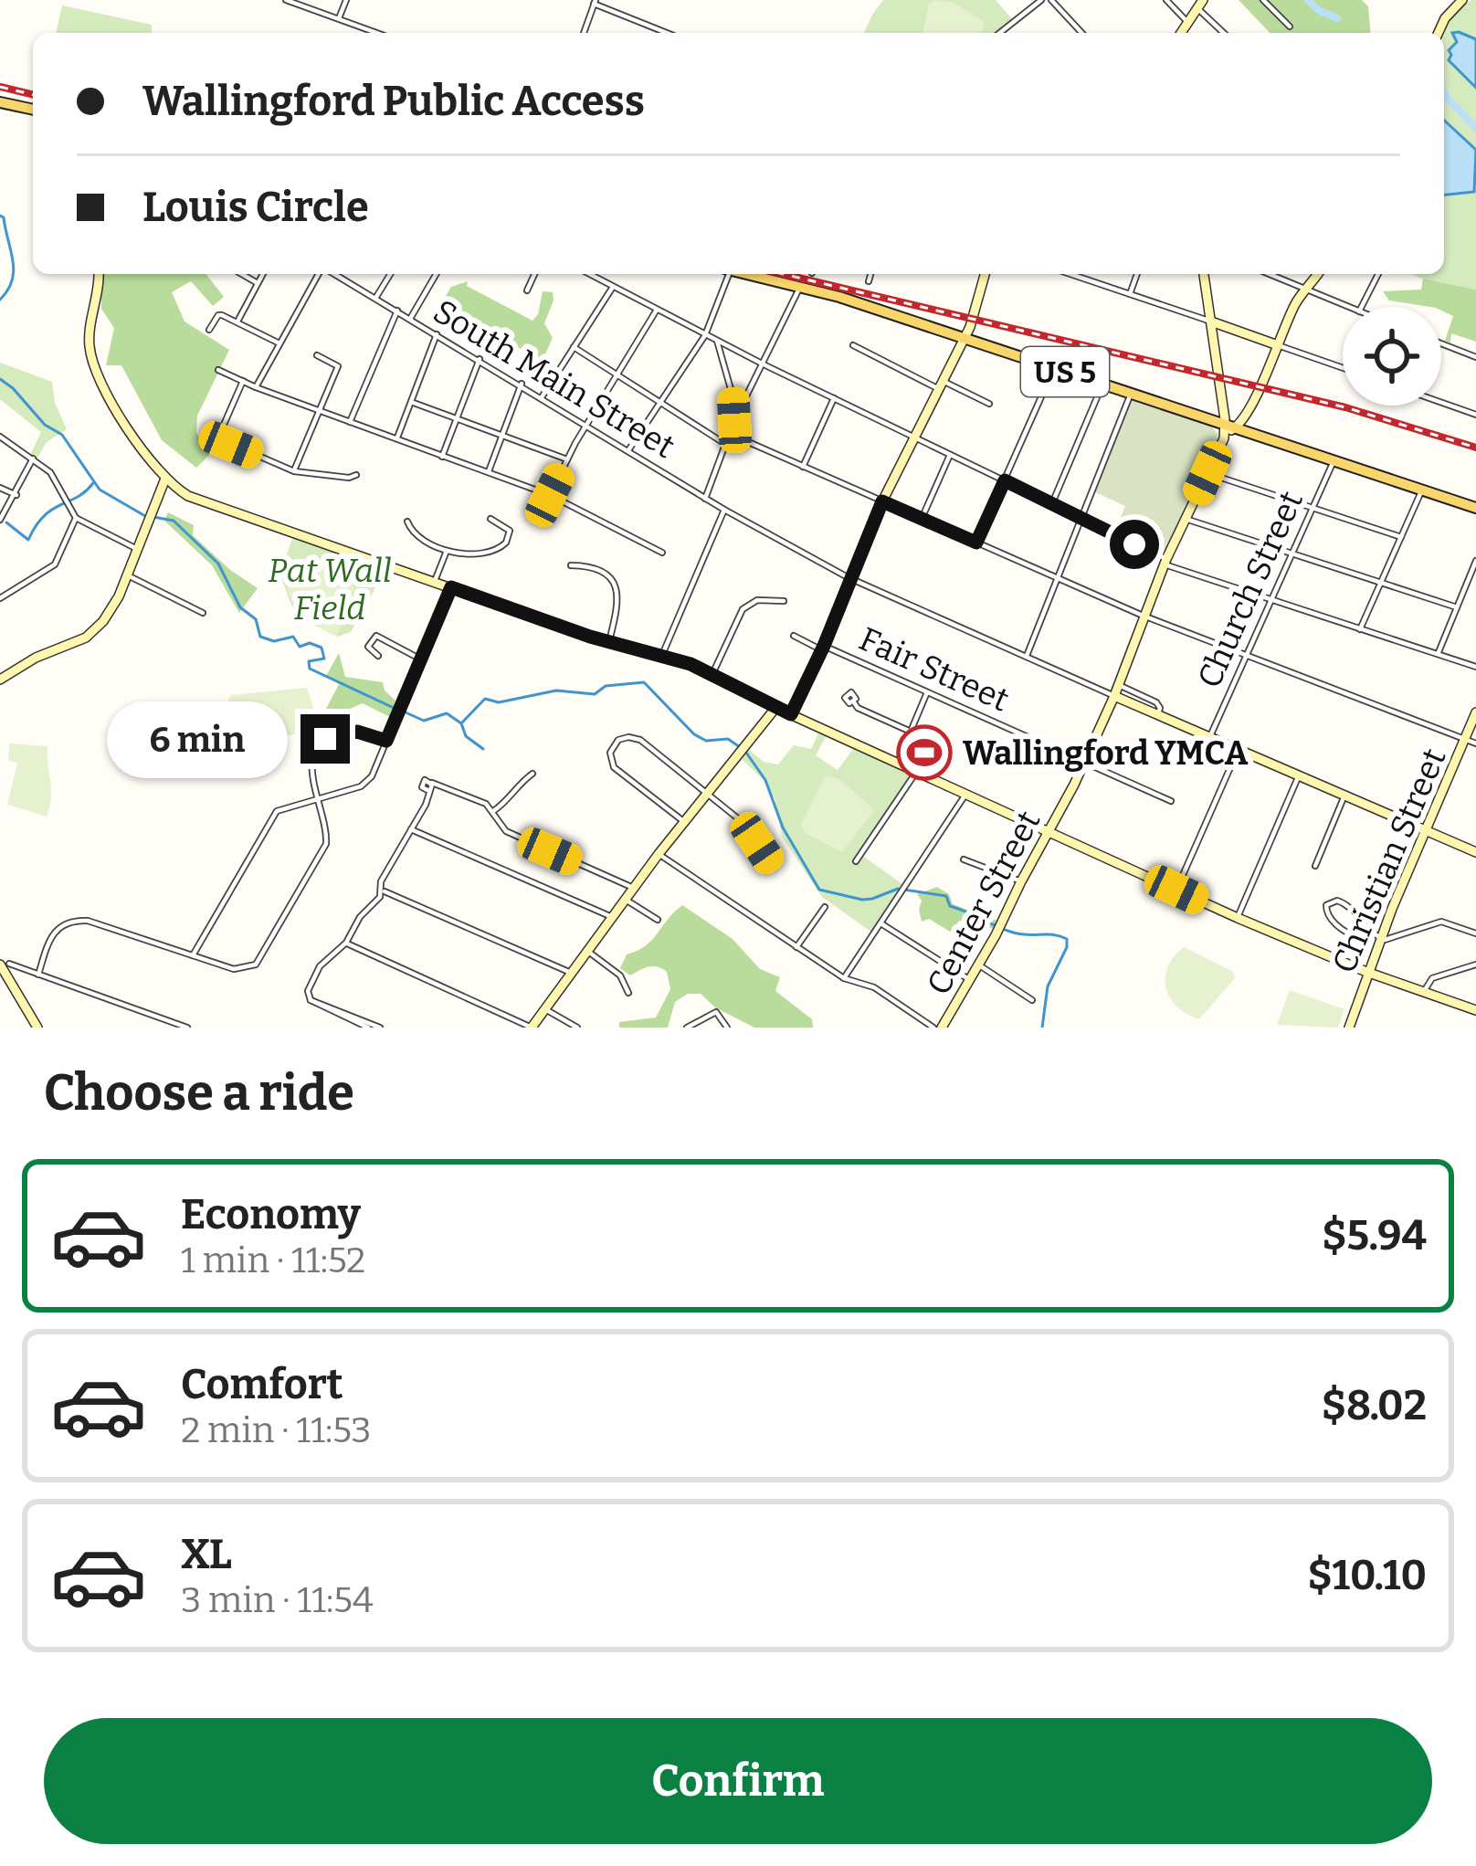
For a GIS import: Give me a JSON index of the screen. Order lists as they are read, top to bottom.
{
  "streets": {
    "main road": ["US 5", "Christian Street", "Center Street"],
    "street": ["South Main Street", "Church Street", "Fair Street"]
  },
  "crossings": [
    ["US 5", "Church Street"],
    ["US 5", "Center Street"],
    ["South Main Street", "Center Street"],
    ["Fair Street", "Center Street"]
  ],
  "parks": ["Pat Wall Field"],
  "places": {
    "sports": ["Wallingford YMCA"]
  },
  "page": {
    "banner": ["Wallingford Public Access", "Louis Circle"],
    "bubble": "6 min",
    "heading": "Choose a ride",
    "list": [
      {
        "name": "Economy",
        "note": "1 min · 11:52",
        "value": "$5.94"
      },
      {
        "name": "Comfort",
        "note": "2 min · 11:53",
        "value": "$8.02"
      },
      {
        "name": "XL",
        "note": "3 min · 11:54",
        "value": "$10.10"
      }
    ],
    "buttons": "Confirm"
  }
}
